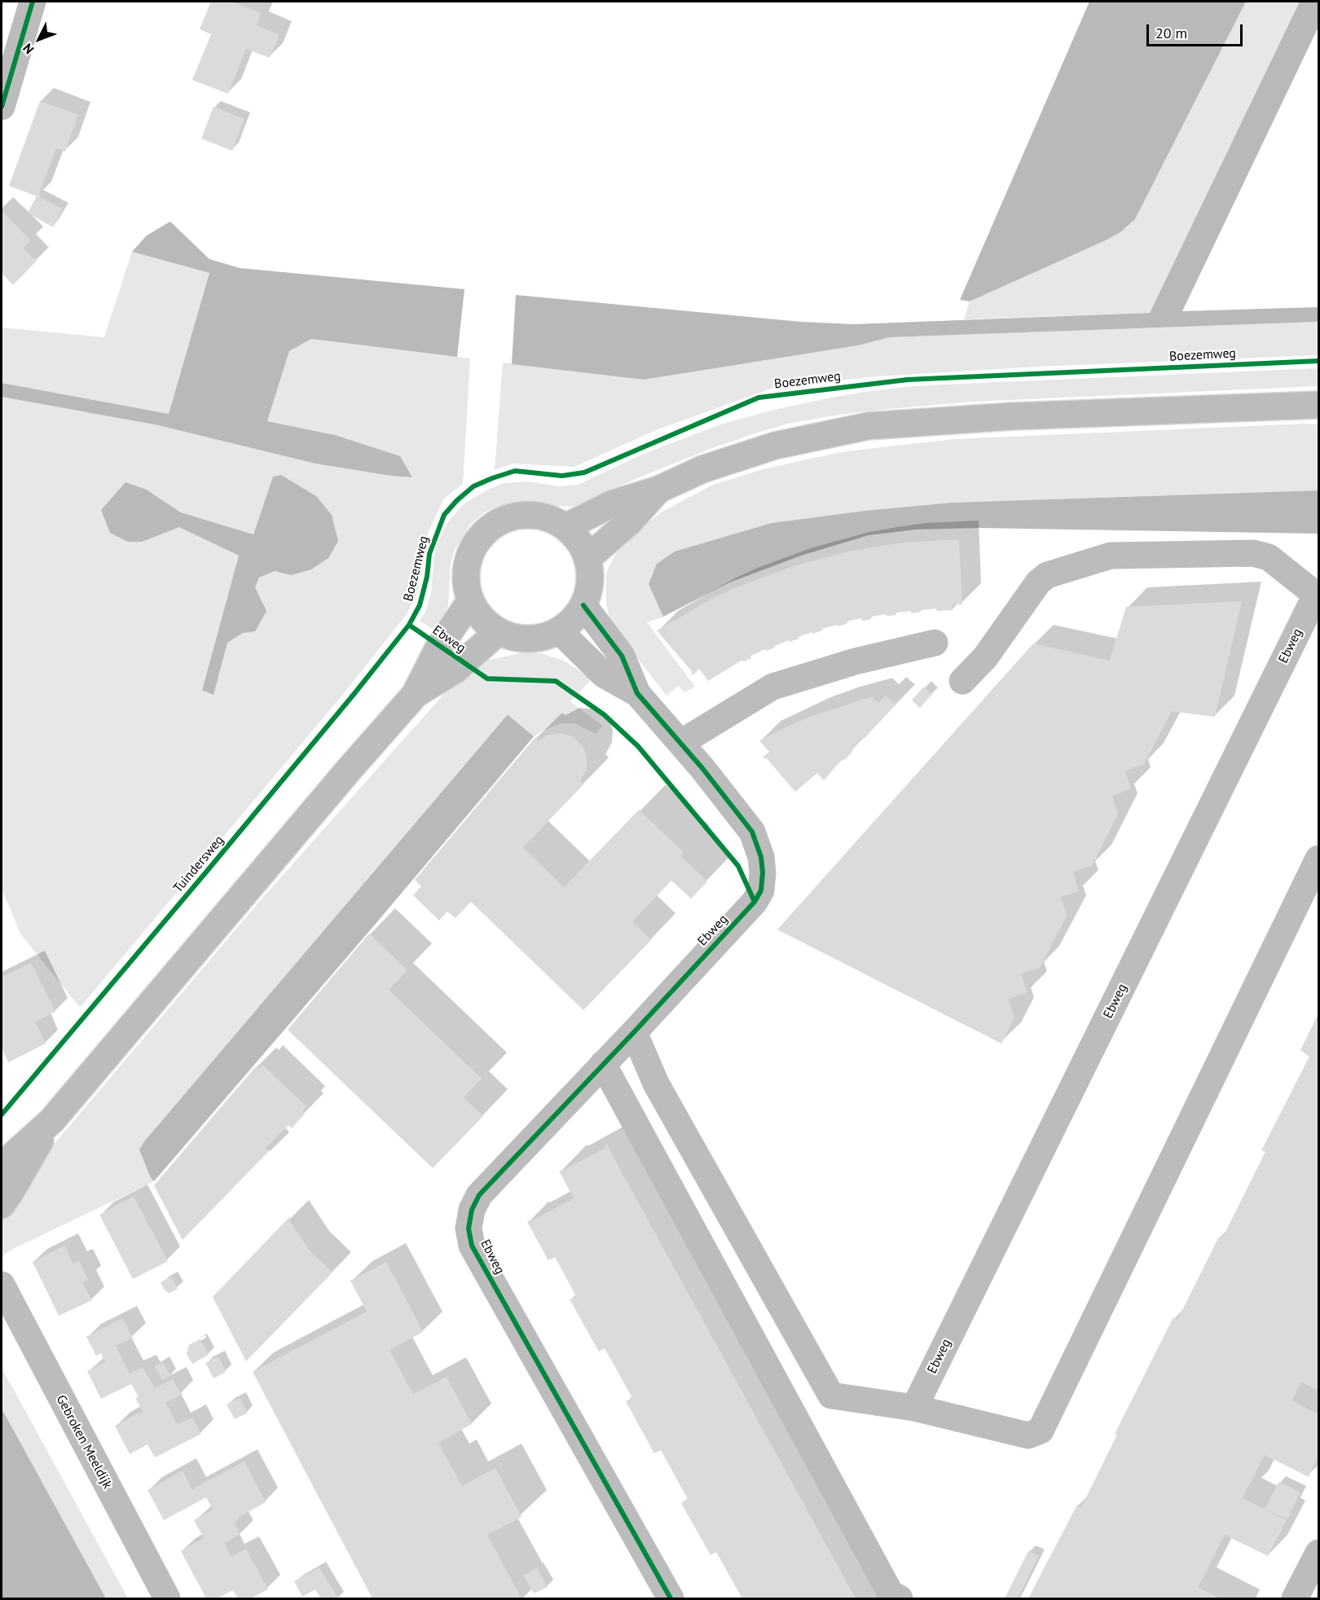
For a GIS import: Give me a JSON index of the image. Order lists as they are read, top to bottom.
{
  "streets": {
    "main road": ["Ebweg", "Gebroken Meeldijk"],
    "cycle path": ["Boezemweg"]
  },
  "scale_bar": "20 m",
  "north": "bottom left"
}
